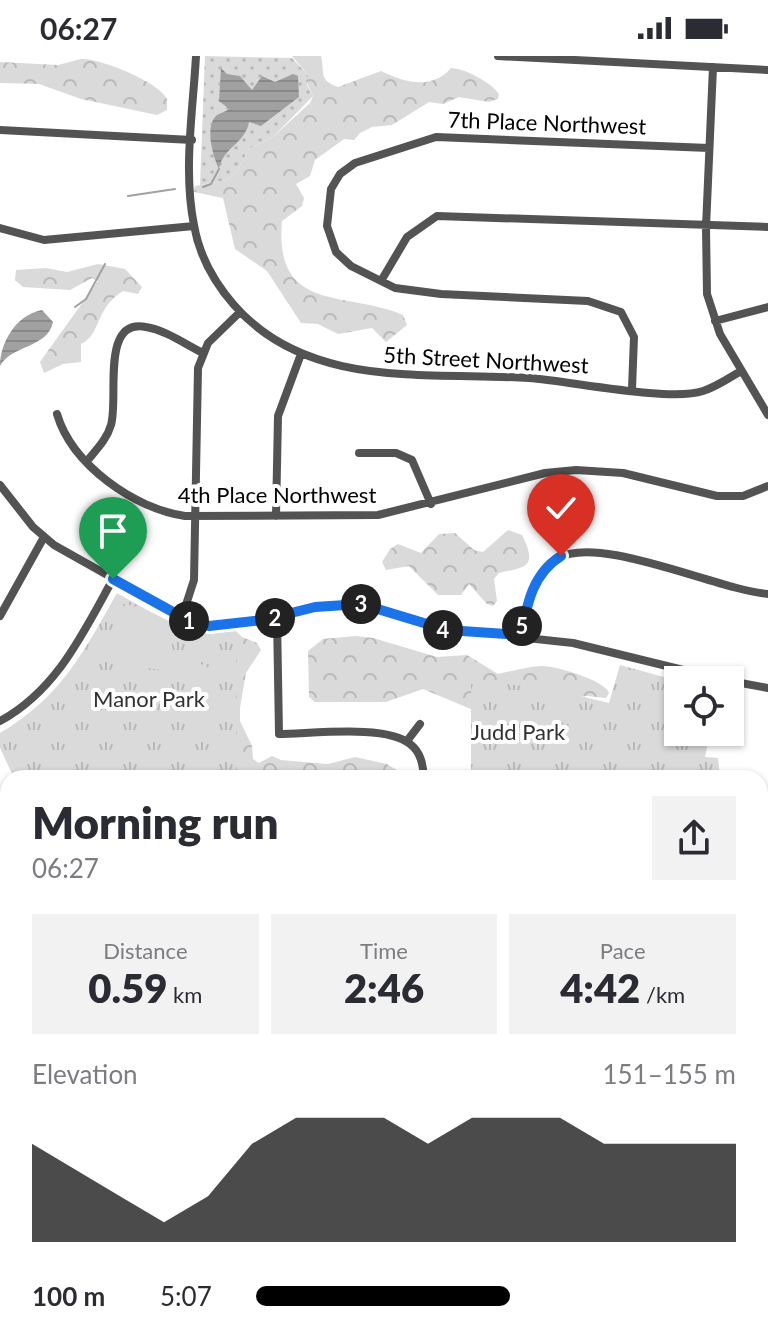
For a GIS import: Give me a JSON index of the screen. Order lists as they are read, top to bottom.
{
  "streets": {
    "street": ["7th Place Northwest", "5th Street Northwest", "4th Place Northwest"]
  },
  "parks": ["Manor Park", "Judd Park"],
  "page": {
    "status": "06:27",
    "pins": [
      "3",
      "2",
      "1",
      "5",
      "4"
    ],
    "heading": ["Morning run", "06:27"],
    "stats": [
      ["Distance", "0.59 km"],
      ["Time", "2:46"],
      ["Pace", "4:42 /km"]
    ],
    "chart": ["Elevation", "151–155 m"],
    "list": [
      {
        "name": "100 m",
        "note": "5:07"
      }
    ]
  }
}
